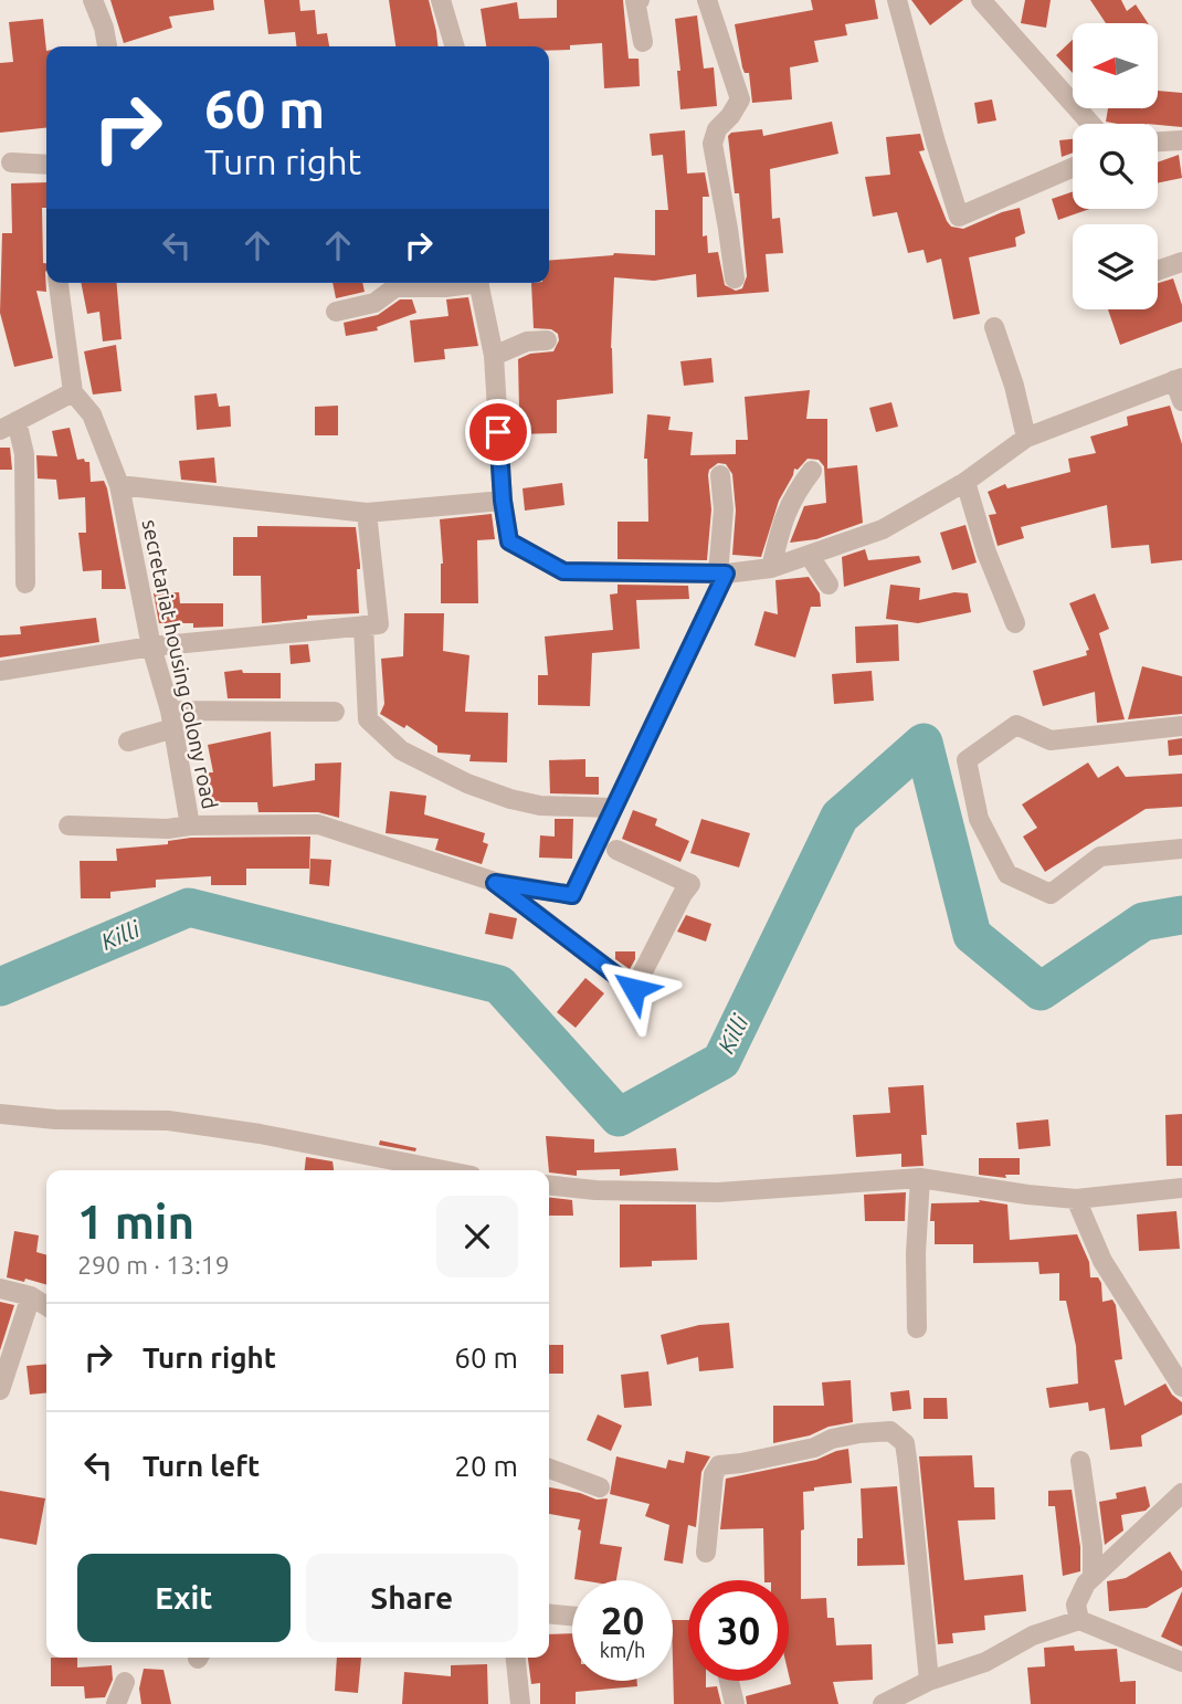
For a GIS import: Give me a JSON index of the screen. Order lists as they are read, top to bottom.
{
  "streets": {
    "street": ["secretariat housing colony road"]
  },
  "water": ["Killi"],
  "north": "left",
  "page": {
    "turn": ["60 m", "Turn right"],
    "heading": ["1 min", "290 m · 13:19"],
    "list": [
      {
        "name": "Turn right",
        "value": "60 m"
      },
      {
        "name": "Turn left",
        "value": "20 m"
      }
    ],
    "buttons": ["Exit", "Share"],
    "speed": "20 km/h",
    "limit": "30"
  }
}
